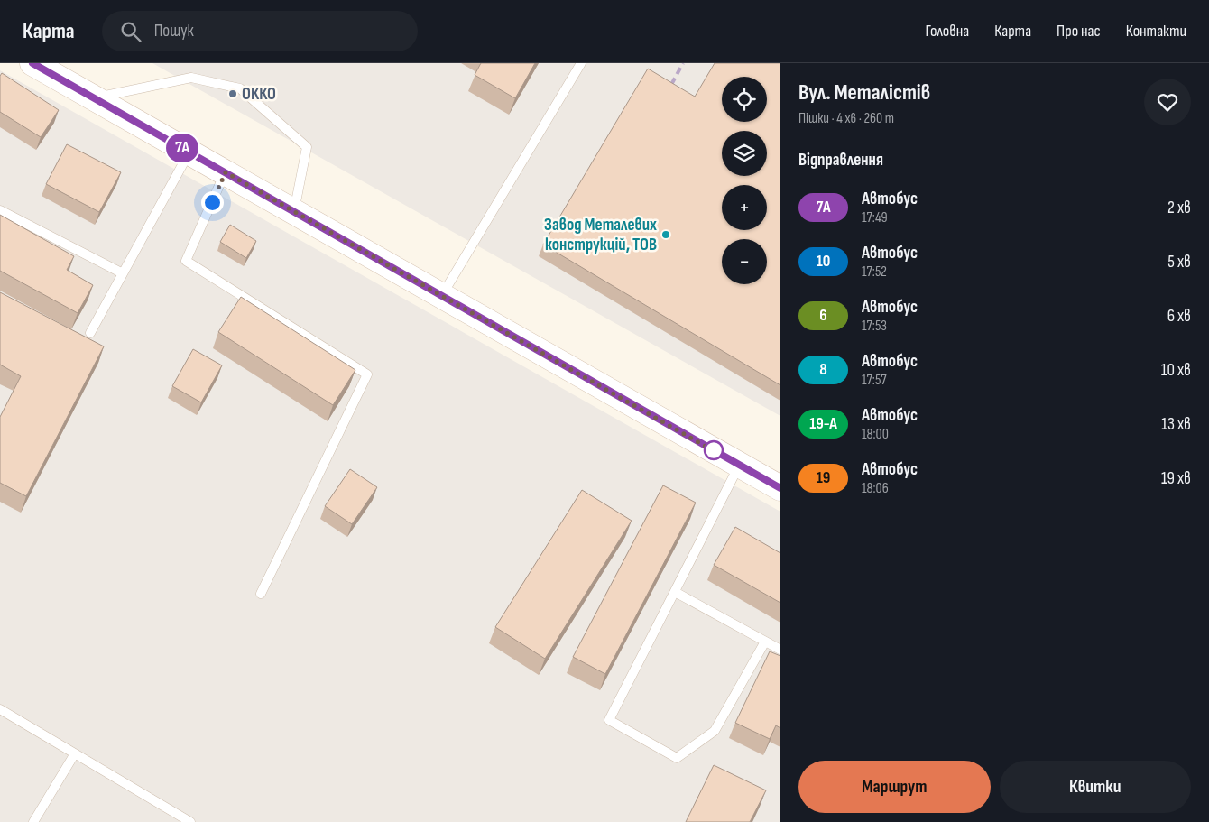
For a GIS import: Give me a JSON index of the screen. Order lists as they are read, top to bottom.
{
  "places": ["ОККО", "Завод Металевих конструкцій, ТОВ"],
  "lines": ["bus line 7А"],
  "page": {
    "header": "Карта",
    "search": "Пошук",
    "nav": [
      "Головна",
      "Карта",
      "Про нас",
      "Контакти"
    ],
    "on_map": "7А",
    "heading": [
      ["Вул. Металістів", "Пішки · 4 хв · 260 m"],
      "Відправлення"
    ],
    "map_buttons": ["+", "−"],
    "list": [
      {
        "mark": "7А",
        "name": "Автобус",
        "note": "17:49",
        "value": "2 хв"
      },
      {
        "mark": "10",
        "name": "Автобус",
        "note": "17:52",
        "value": "5 хв"
      },
      {
        "mark": "6",
        "name": "Автобус",
        "note": "17:53",
        "value": "6 хв"
      },
      {
        "mark": "8",
        "name": "Автобус",
        "note": "17:57",
        "value": "10 хв"
      },
      {
        "mark": "19-А",
        "name": "Автобус",
        "note": "18:00",
        "value": "13 хв"
      },
      {
        "mark": "19",
        "name": "Автобус",
        "note": "18:06",
        "value": "19 хв"
      }
    ],
    "buttons": ["Маршрут", "Квитки"]
  }
}
